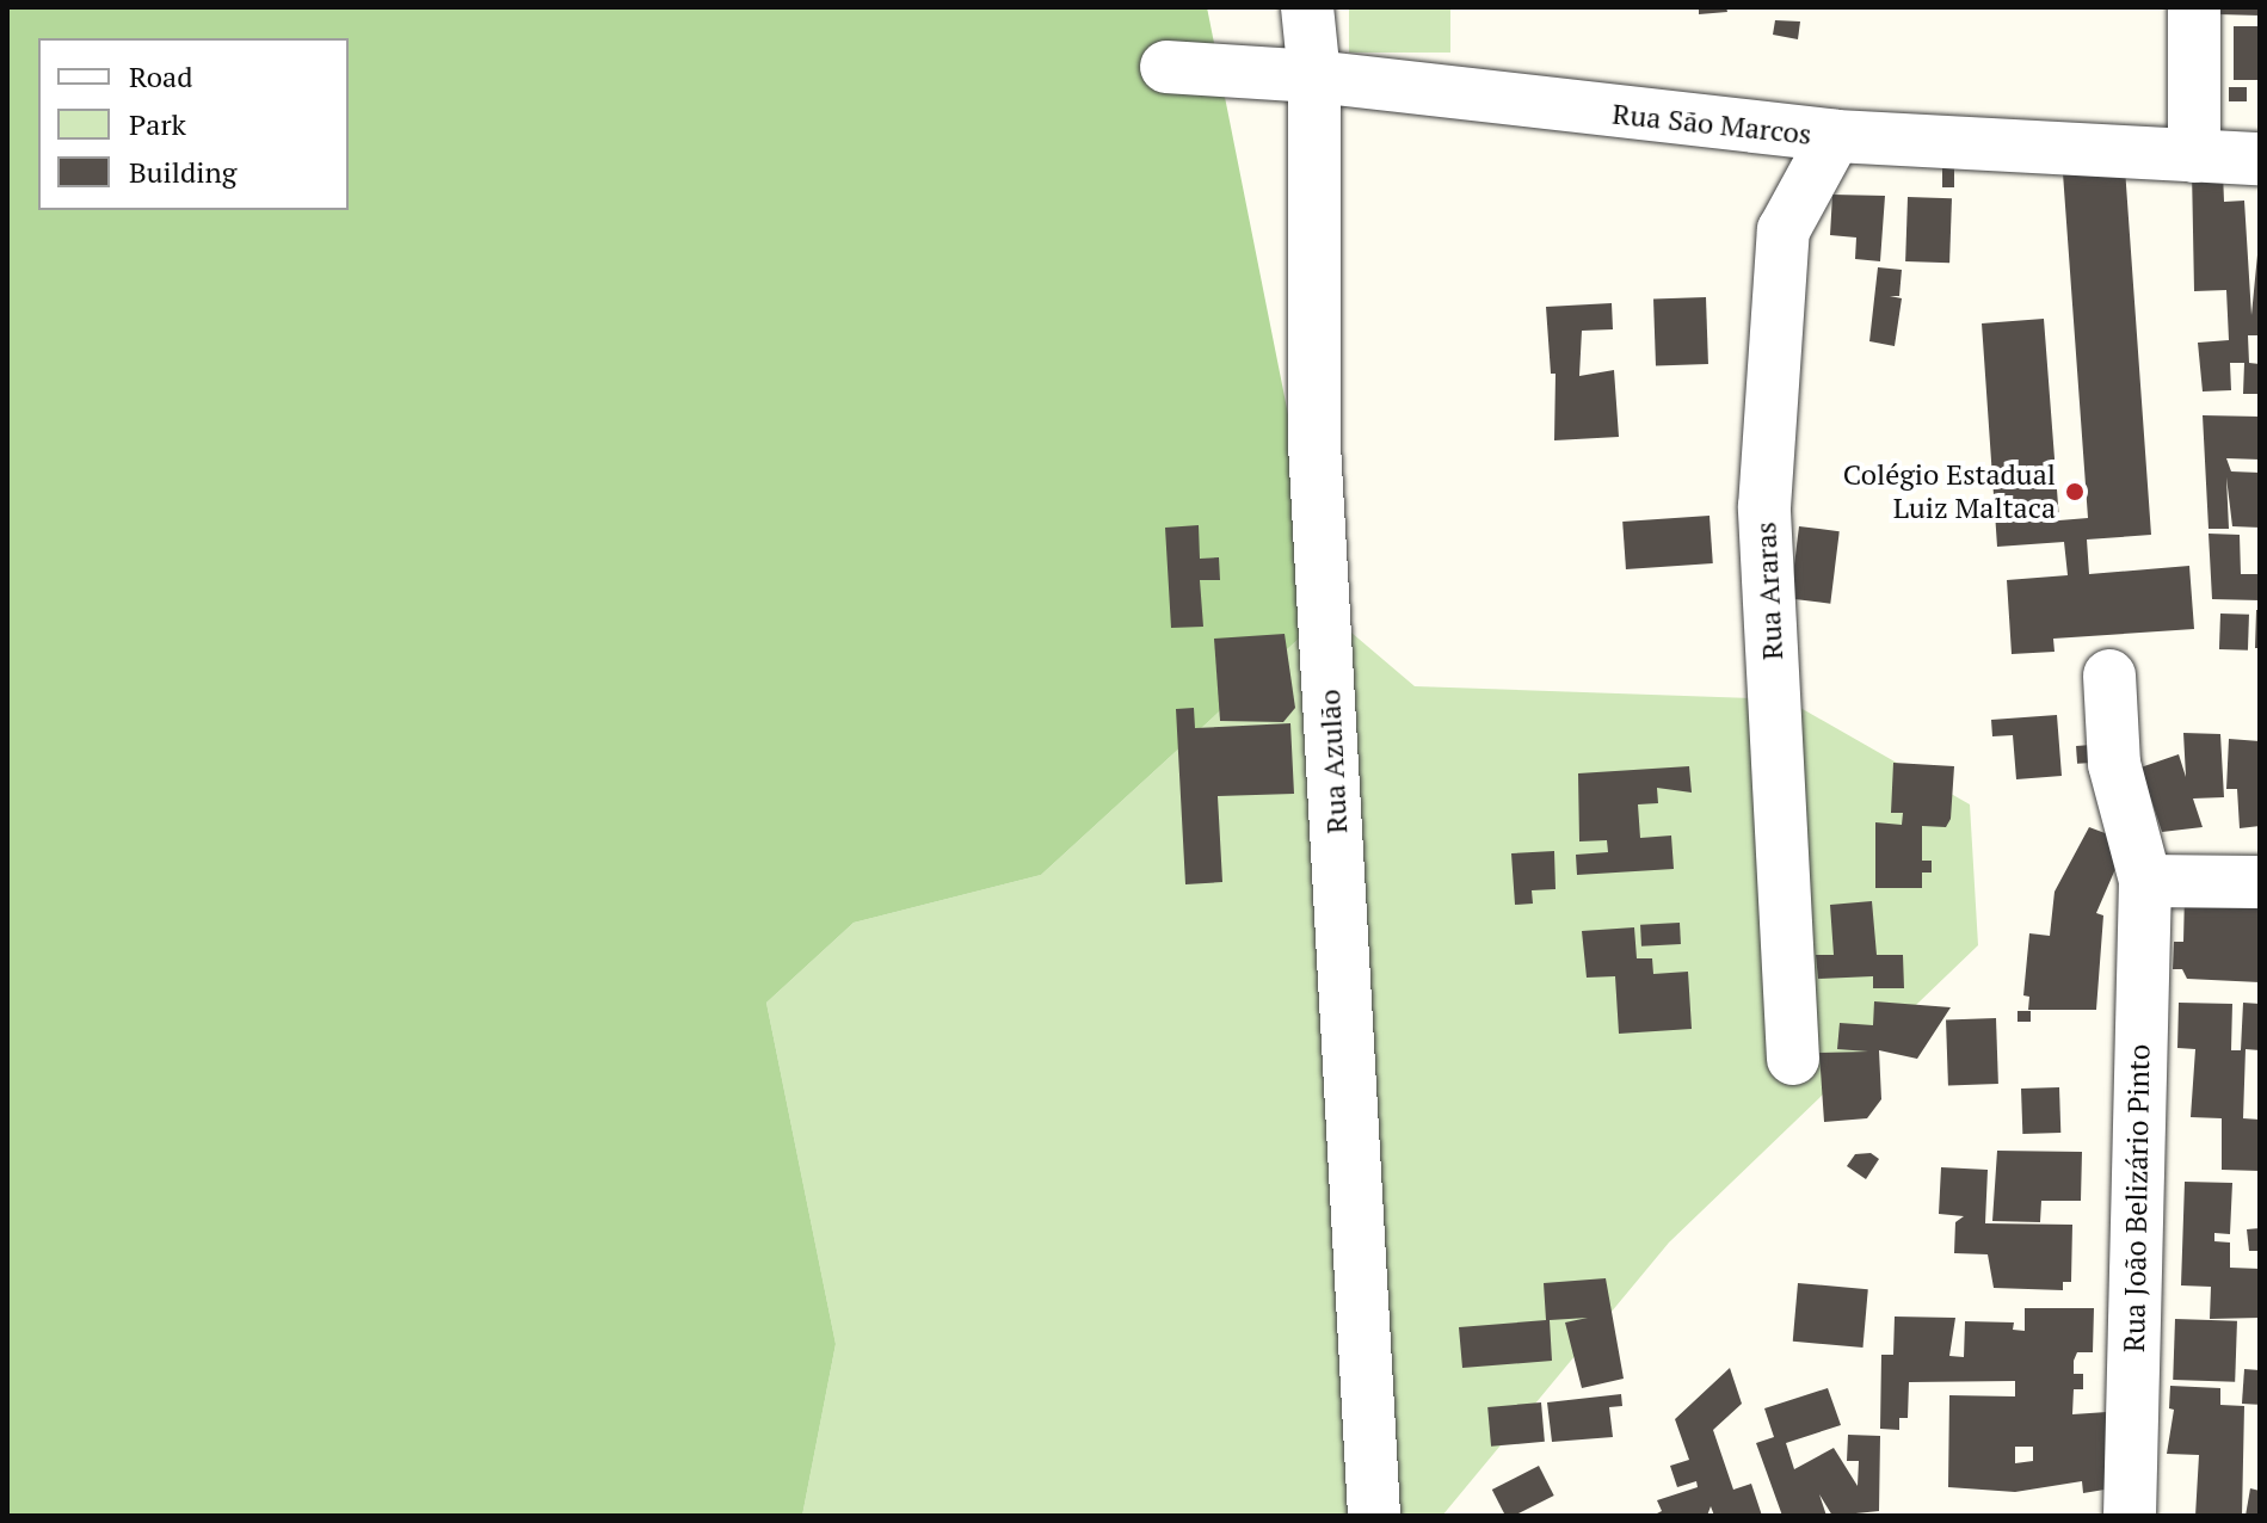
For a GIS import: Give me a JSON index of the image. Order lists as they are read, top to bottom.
{
  "streets": {
    "street": [
      "Rua São Marcos",
      "Rua Araras",
      "Rua Azulão",
      "Rua João Belizário Pinto"
    ]
  },
  "crossings": [
    ["Rua São Marcos", "Rua Araras"],
    ["Rua São Marcos", "Rua Azulão"]
  ],
  "places": ["Colégio Estadual Luiz Maltaca"],
  "legend": ["Road", "Park", "Building"]
}
